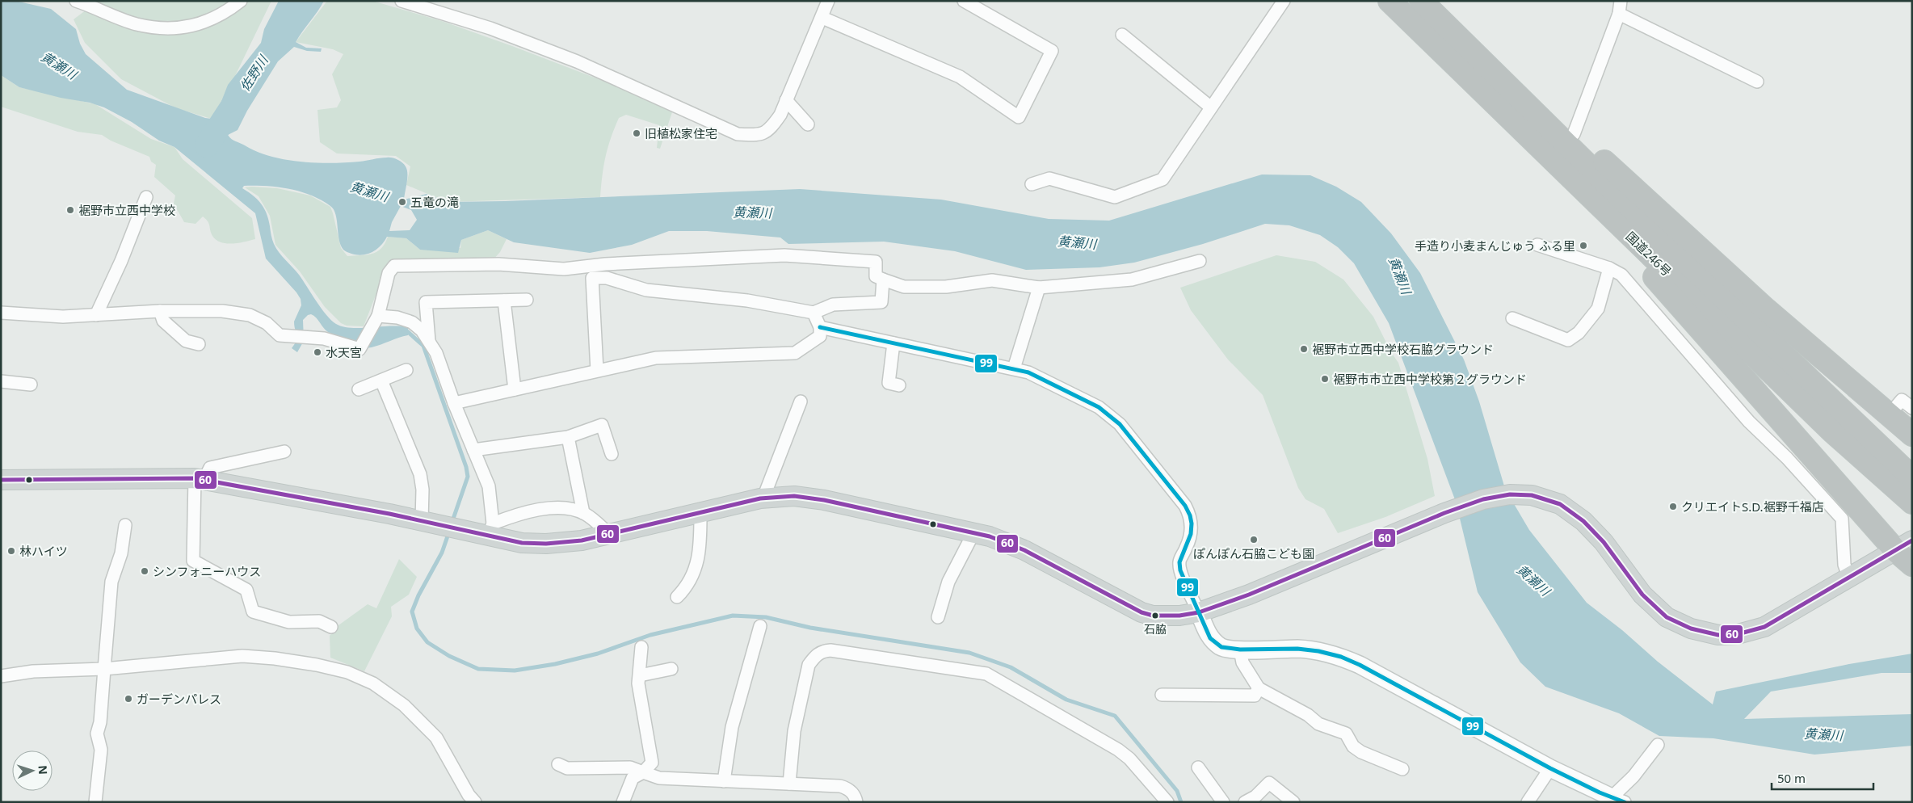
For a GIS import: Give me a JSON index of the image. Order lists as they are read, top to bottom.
{
  "streets": {
    "highway": ["国道246号"]
  },
  "water": ["黄瀬川", "佐野川"],
  "places": [
    "旧植松家住宅",
    "五竜の滝",
    "裾野市立西中学校",
    "手造り小麦まんじゅう ふる里",
    "裾野市立西中学校石脇グラウンド",
    "水天宮",
    "裾野市市立西中学校第２グラウンド",
    "クリエイトS.D.裾野千福店",
    "ぽんぽん石脇こども園",
    "林ハイツ",
    "シンフォニーハウス",
    "石脇",
    "ガーデンパレス"
  ],
  "lines": ["transit line 99", "transit line 60"],
  "scale_bar": "50 m",
  "north": "right"
}
